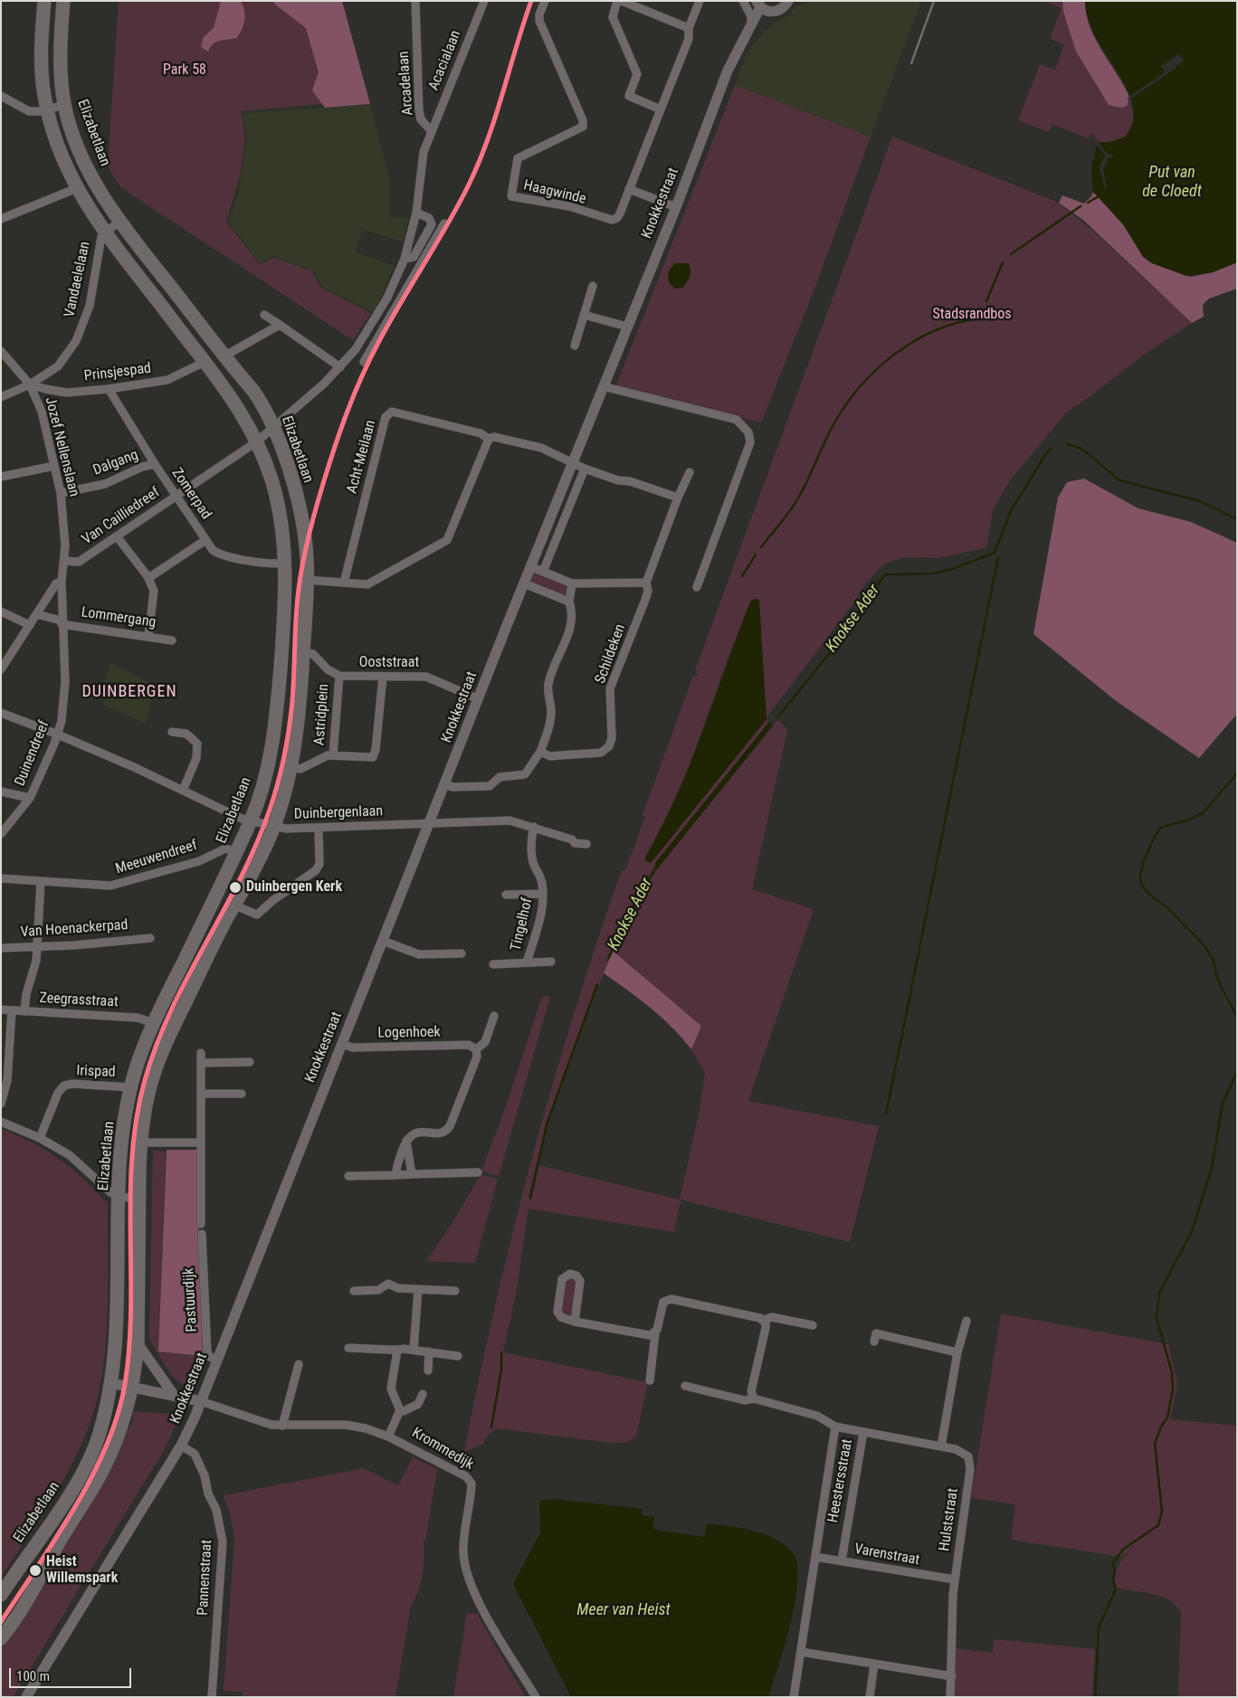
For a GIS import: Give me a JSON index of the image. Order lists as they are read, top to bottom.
{
  "streets": {
    "main road": ["Elizabetlaan"],
    "street": [
      "Acacialaan",
      "Arcadelaan",
      "Haagwinde",
      "Knokkestraat",
      "Vandaelelaan",
      "Prinsjespad",
      "Jozef Nellenslaan",
      "Acht-Meilaan",
      "Dalgang",
      "Zomerpad",
      "Van Cailliedreef",
      "Lommergang",
      "Schildeken",
      "Ooststraat",
      "Astridplein",
      "Duinendreef",
      "Duinbergenlaan",
      "Meeuwendreef",
      "Tingelhof",
      "Van Hoenackerpad",
      "Zeegrasstraat",
      "Logenhoek",
      "Irispad",
      "Pastuurdijk",
      "Krommedijk",
      "Heestersstraat",
      "Hulststraat",
      "Varenstraat",
      "Pannenstraat"
    ]
  },
  "crossings": [
    ["Acacialaan", "Arcadelaan"],
    ["Arcadelaan", "Elizabetlaan"],
    ["Arcadelaan", "Van Cailliedreef"],
    ["Elizabetlaan", "Vandaelelaan"],
    ["Elizabetlaan", "Prinsjespad"],
    ["Elizabetlaan", "Zomerpad"],
    ["Elizabetlaan", "Van Cailliedreef"],
    ["Elizabetlaan", "Ooststraat"],
    ["Elizabetlaan", "Astridplein"],
    ["Elizabetlaan", "Duinbergenlaan"],
    ["Elizabetlaan", "Meeuwendreef"],
    ["Elizabetlaan", "Zeegrasstraat"],
    ["Elizabetlaan", "Irispad"],
    ["Elizabetlaan", "Krommedijk"],
    ["Knokkestraat", "Acht-Meilaan"],
    ["Knokkestraat", "Ooststraat"],
    ["Knokkestraat", "Duinbergenlaan"],
    ["Knokkestraat", "Logenhoek"],
    ["Knokkestraat", "Pastuurdijk"],
    ["Knokkestraat", "Krommedijk"],
    ["Knokkestraat", "Pannenstraat"],
    ["Vandaelelaan", "Prinsjespad"],
    ["Vandaelelaan", "Jozef Nellenslaan"],
    ["Prinsjespad", "Jozef Nellenslaan"],
    ["Prinsjespad", "Zomerpad"],
    ["Jozef Nellenslaan", "Dalgang"],
    ["Jozef Nellenslaan", "Van Cailliedreef"],
    ["Jozef Nellenslaan", "Duinendreef"],
    ["Dalgang", "Zomerpad"],
    ["Zomerpad", "Van Cailliedreef"],
    ["Van Cailliedreef", "Duinendreef"],
    ["Lommergang", "Duinendreef"],
    ["Ooststraat", "Astridplein"],
    ["Duinendreef", "Duinbergenlaan"],
    ["Duinbergenlaan", "Tingelhof"],
    ["Heestersstraat", "Hulststraat"],
    ["Heestersstraat", "Varenstraat"],
    ["Hulststraat", "Varenstraat"]
  ],
  "districts": ["DUINBERGEN"],
  "water": ["Put van de Cloedt", "Knokse Ader", "Meer van Heist"],
  "parks": ["Park 58", "Stadsrandbos"],
  "places": ["Duinbergen Kerk", "Heist Willemspark"],
  "scale_bar": "100 m"
}
